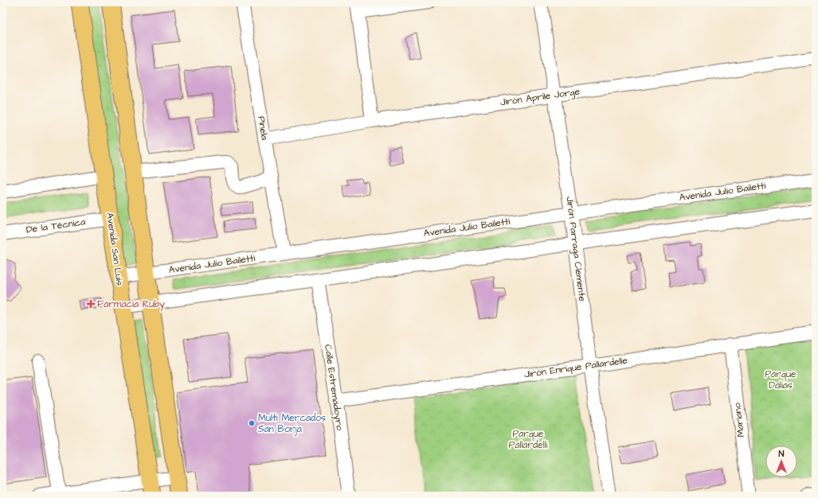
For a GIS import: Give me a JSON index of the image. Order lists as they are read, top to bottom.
{
  "streets": {
    "main road": ["Avenida San Luis"],
    "street": [
      "Jirón Aprile Jorge",
      "Pinela",
      "Avenida Julio Bailetti",
      "De la Técnica",
      "Jirón Parraga Clemente",
      "Jirón Enrique Pallardelle",
      "Calle Estremadoyro",
      "Mariano"
    ]
  },
  "crossings": [
    ["Jirón Aprile Jorge", "Pinela"],
    ["Jirón Aprile Jorge", "Jirón Parraga Clemente"],
    ["Pinela", "Avenida Julio Bailetti"],
    ["Avenida Julio Bailetti", "Avenida San Luis"],
    ["Avenida Julio Bailetti", "Jirón Parraga Clemente"],
    ["De la Técnica", "Avenida San Luis"],
    ["Jirón Parraga Clemente", "Jirón Enrique Pallardelle"],
    ["Jirón Enrique Pallardelle", "Calle Estremadoyro"],
    ["Jirón Enrique Pallardelle", "Mariano"]
  ],
  "parks": ["Parque Dalias", "Parque Pallardelli"],
  "places": {
    "health": ["Farmacia Ruby"],
    "other": ["Multi Mercados San Borja"]
  },
  "north": "top"
}
